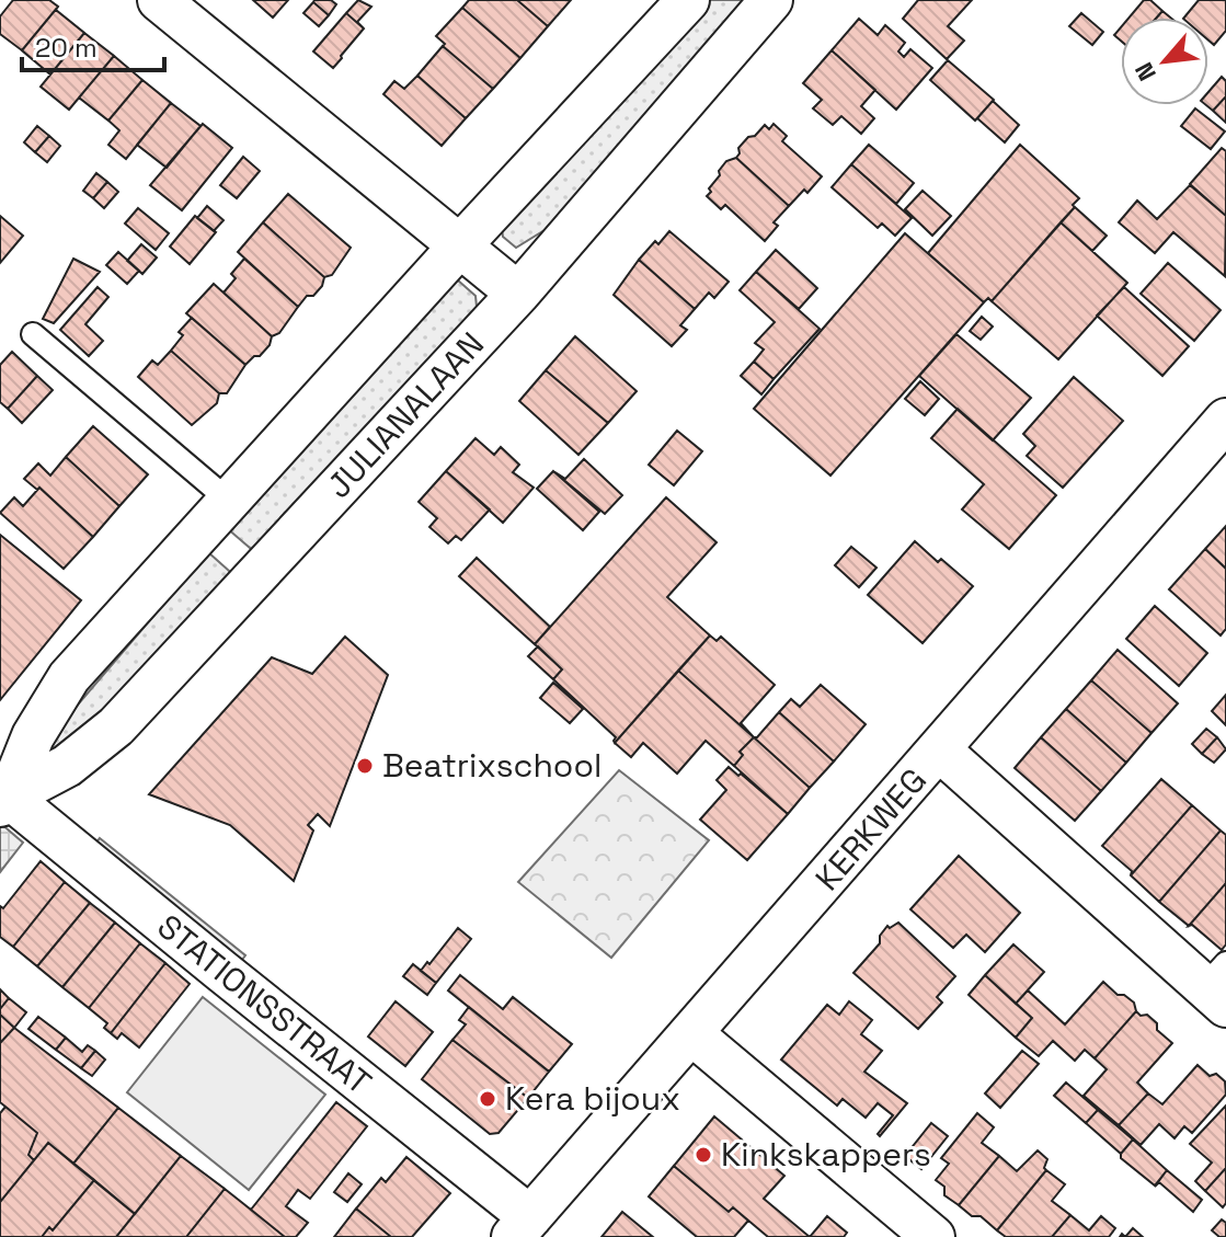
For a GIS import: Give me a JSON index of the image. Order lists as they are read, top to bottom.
{
  "streets": {
    "street": ["JULIANALAAN", "KERKWEG", "STATIONSSTRAAT"]
  },
  "crossings": [
    ["JULIANALAAN", "STATIONSSTRAAT"],
    ["KERKWEG", "STATIONSSTRAAT"]
  ],
  "places": ["Beatrixschool", "Kera bijoux", "Kinkskappers"],
  "scale_bar": "20 m",
  "north": "bottom left"
}
